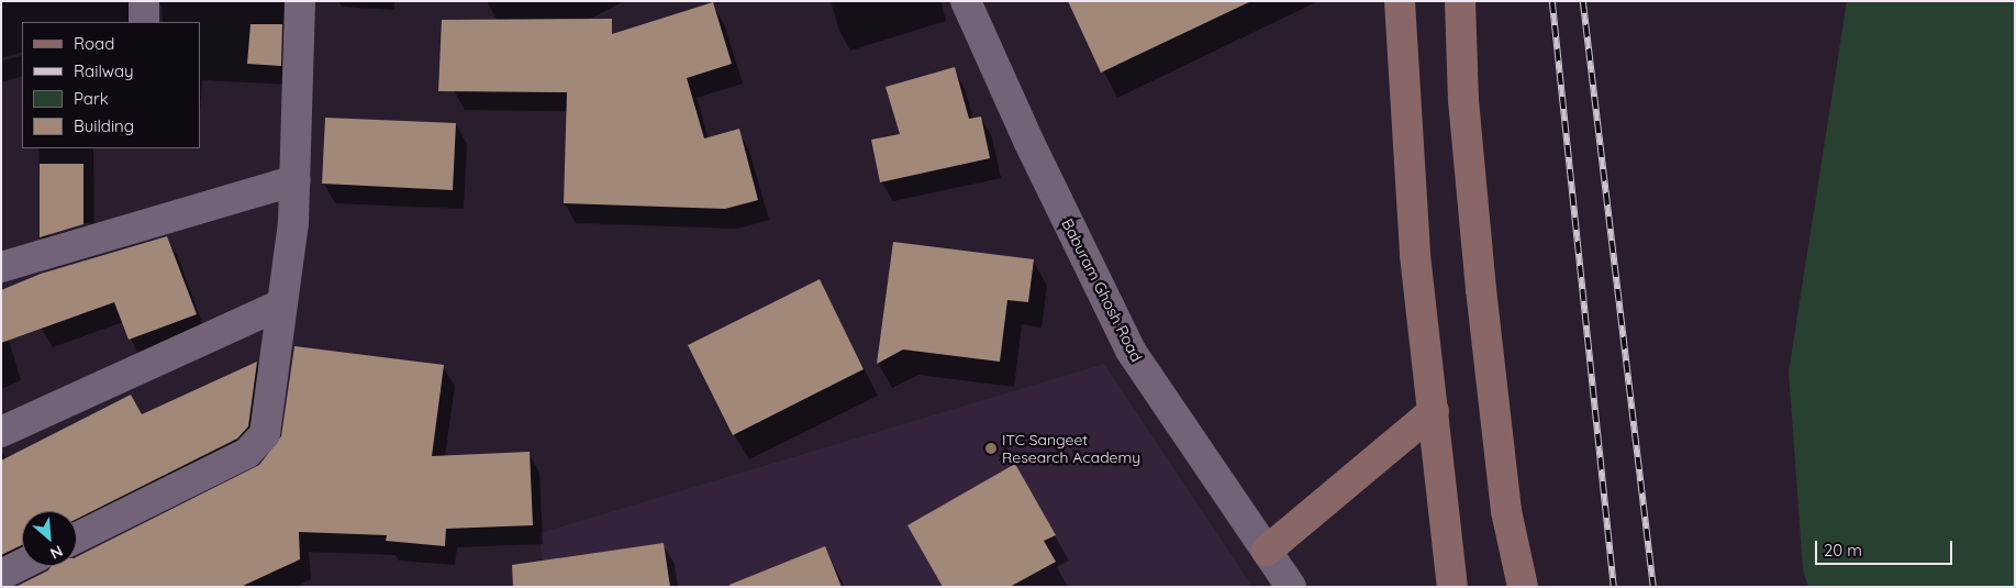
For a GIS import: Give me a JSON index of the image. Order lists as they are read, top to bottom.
{
  "streets": {
    "street": ["Baburam Ghosh Road"]
  },
  "places": ["ITC Sangeet Research Academy"],
  "legend": [
    "Road",
    "Railway",
    "Park",
    "Building"
  ],
  "scale_bar": "20 m",
  "north": "bottom right"
}
